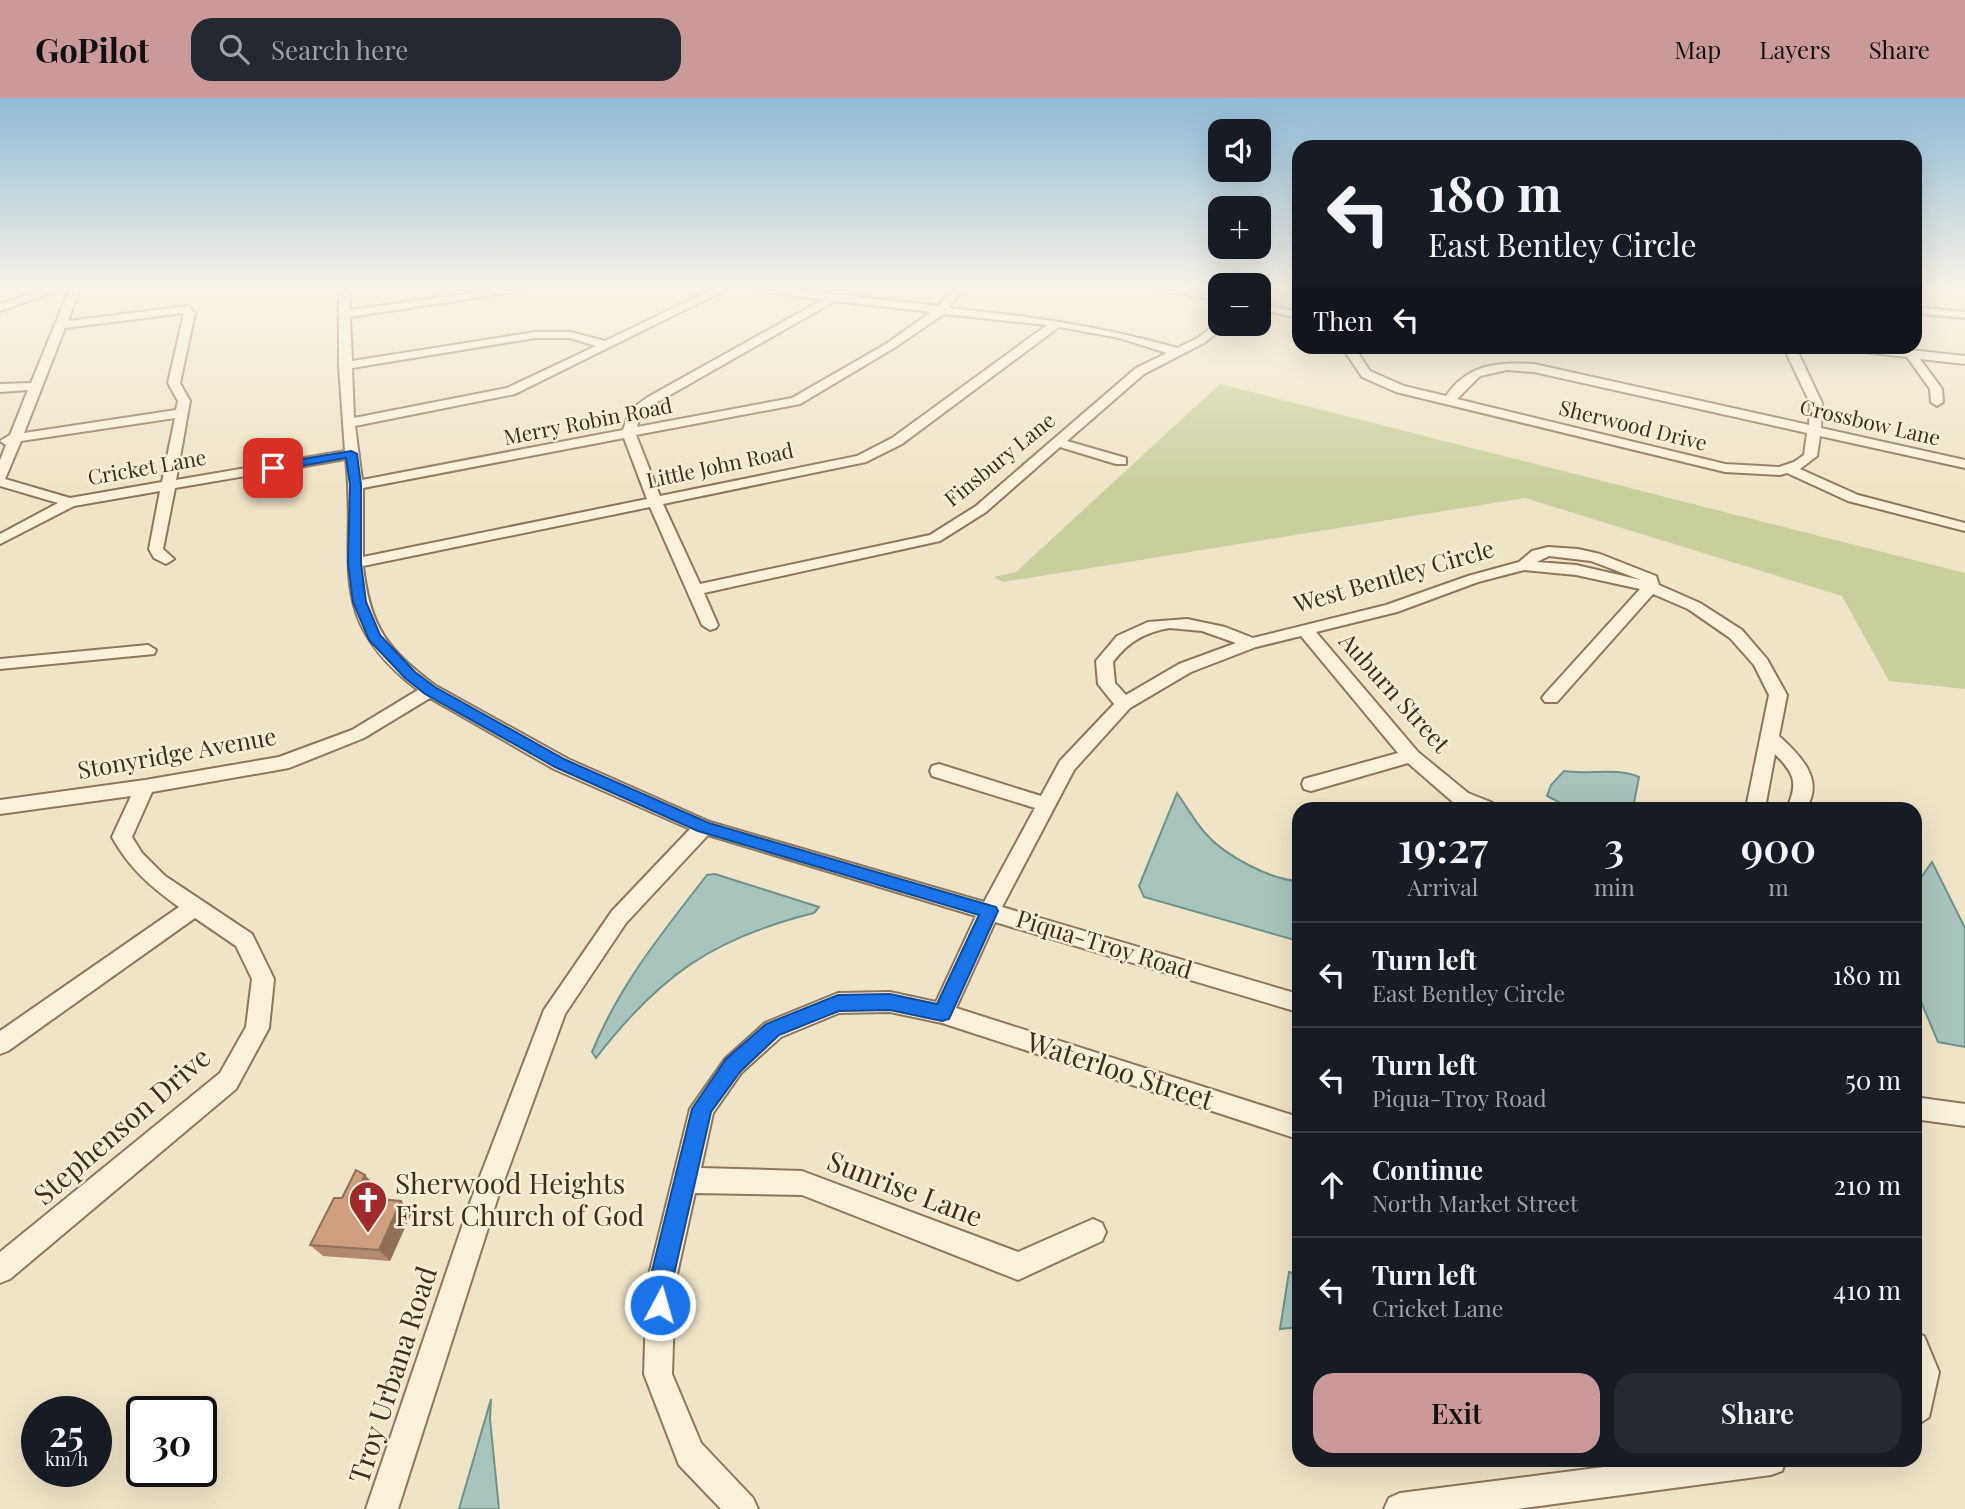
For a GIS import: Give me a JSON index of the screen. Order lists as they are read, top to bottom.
{
  "streets": {
    "street": [
      "Merry Robin Road",
      "Crossbow Lane",
      "Sherwood Drive",
      "Finsbury Lane",
      "Little John Road",
      "Cricket Lane",
      "West Bentley Circle",
      "Auburn Street",
      "Stonyridge Avenue",
      "Piqua-Troy Road",
      "Waterloo Street",
      "Stephenson Drive",
      "Sunrise Lane",
      "Troy Urbana Road"
    ]
  },
  "crossings": [
    ["Merry Robin Road", "Piqua-Troy Road"],
    ["Crossbow Lane", "Sherwood Drive"],
    ["Little John Road", "Piqua-Troy Road"],
    ["Cricket Lane", "Piqua-Troy Road"],
    ["West Bentley Circle", "Auburn Street"],
    ["West Bentley Circle", "Piqua-Troy Road"],
    ["West Bentley Circle", "Waterloo Street"],
    ["Stonyridge Avenue", "Piqua-Troy Road"],
    ["Stonyridge Avenue", "Stephenson Drive"],
    ["Piqua-Troy Road", "Troy Urbana Road"],
    ["Waterloo Street", "Sunrise Lane"]
  ],
  "places": {
    "church": ["Sherwood Heights First Church of God"]
  },
  "page": {
    "header": "GoPilot",
    "search": "Search here",
    "nav": ["Map", "Layers", "Share"],
    "map_buttons": ["+", "−"],
    "turn": ["180 m", "East Bentley Circle"],
    "then": "Then",
    "eta": [
      "19:27",
      "Arrival",
      "3",
      "min",
      "900",
      "m"
    ],
    "list": [
      {
        "name": "Turn left",
        "note": "East Bentley Circle",
        "value": "180 m"
      },
      {
        "name": "Turn left",
        "note": "Piqua-Troy Road",
        "value": "50 m"
      },
      {
        "name": "Continue",
        "note": "North Market Street",
        "value": "210 m"
      },
      {
        "name": "Turn left",
        "note": "Cricket Lane",
        "value": "410 m"
      }
    ],
    "buttons": ["Exit", "Share"],
    "speed": "25 km/h",
    "limit": "30"
  }
}
